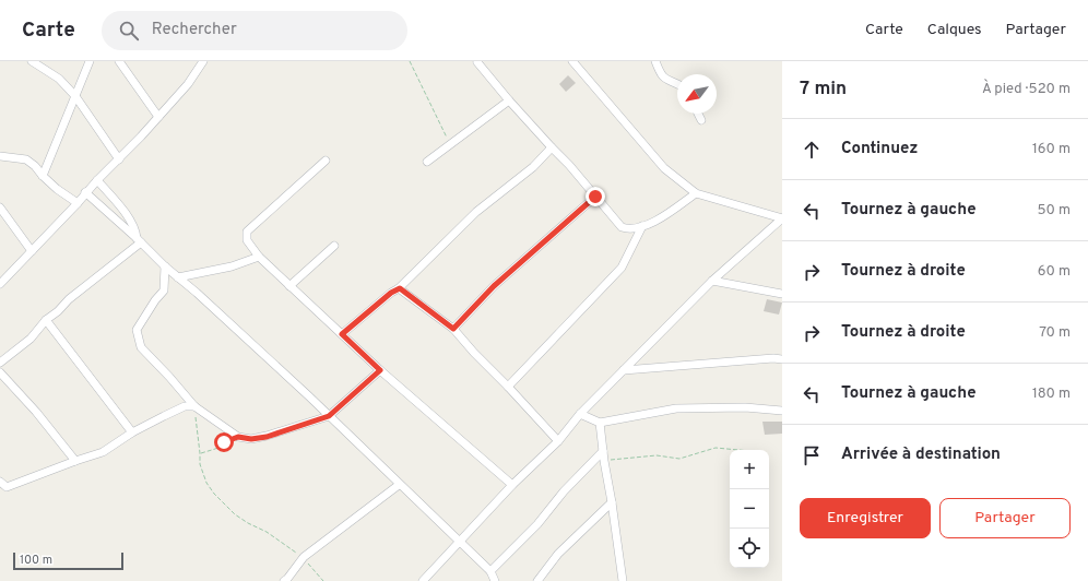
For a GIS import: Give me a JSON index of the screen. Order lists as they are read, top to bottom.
{
  "scale_bar": "100 m",
  "north": "bottom left",
  "page": {
    "header": "Carte",
    "search": "Rechercher",
    "nav": ["Carte", "Calques", "Partager"],
    "heading": ["7 min", "À pied · 520 m"],
    "list": [
      ["Continuez", "160 m"],
      ["Tournez à gauche", "50 m"],
      ["Tournez à droite", "60 m"],
      ["Tournez à droite", "70 m"],
      ["Tournez à gauche", "180 m"],
      "Arrivée à destination"
    ],
    "map_buttons": ["+", "−"],
    "buttons": ["Enregistrer", "Partager"],
    "scale": "100 m"
  }
}
